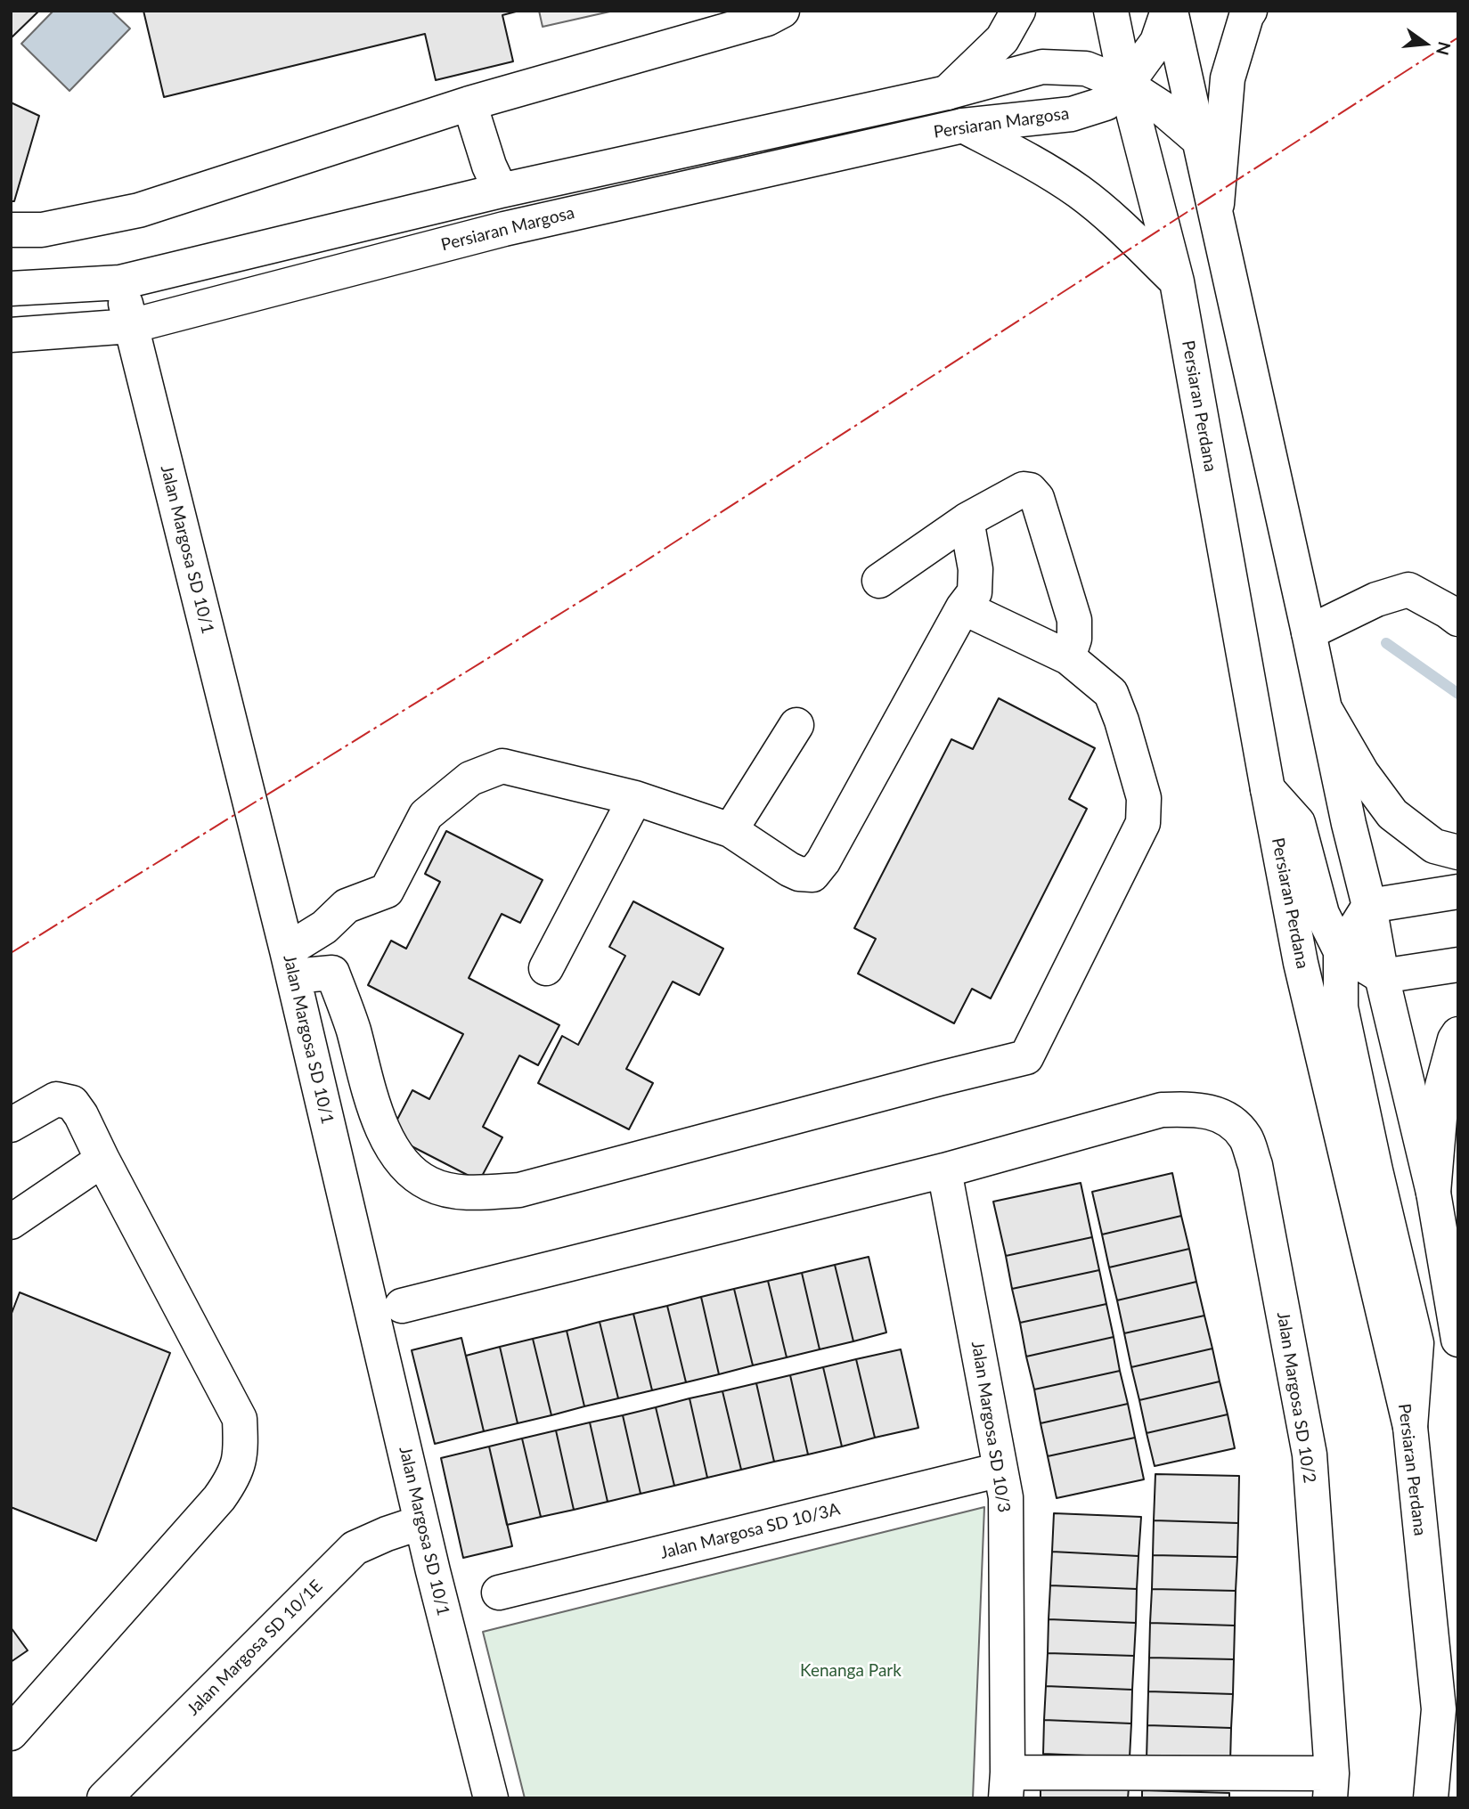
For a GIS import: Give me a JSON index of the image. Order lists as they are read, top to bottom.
{
  "streets": {
    "main road": [
      "Persiaran Margosa",
      "Persiaran Perdana",
      "Jalan Margosa SD 10/1",
      "Jalan Margosa SD 10/2",
      "Jalan Margosa SD 10/3",
      "Jalan Margosa SD 10/3A",
      "Jalan Margosa SD 10/1E"
    ]
  },
  "crossings": [
    ["Persiaran Margosa", "Persiaran Perdana"],
    ["Persiaran Margosa", "Jalan Margosa SD 10/1"],
    ["Jalan Margosa SD 10/1", "Jalan Margosa SD 10/1E"],
    ["Jalan Margosa SD 10/2", "Jalan Margosa SD 10/3"],
    ["Jalan Margosa SD 10/3", "Jalan Margosa SD 10/3A"]
  ],
  "parks": ["Kenanga Park"],
  "north": "right"
}
